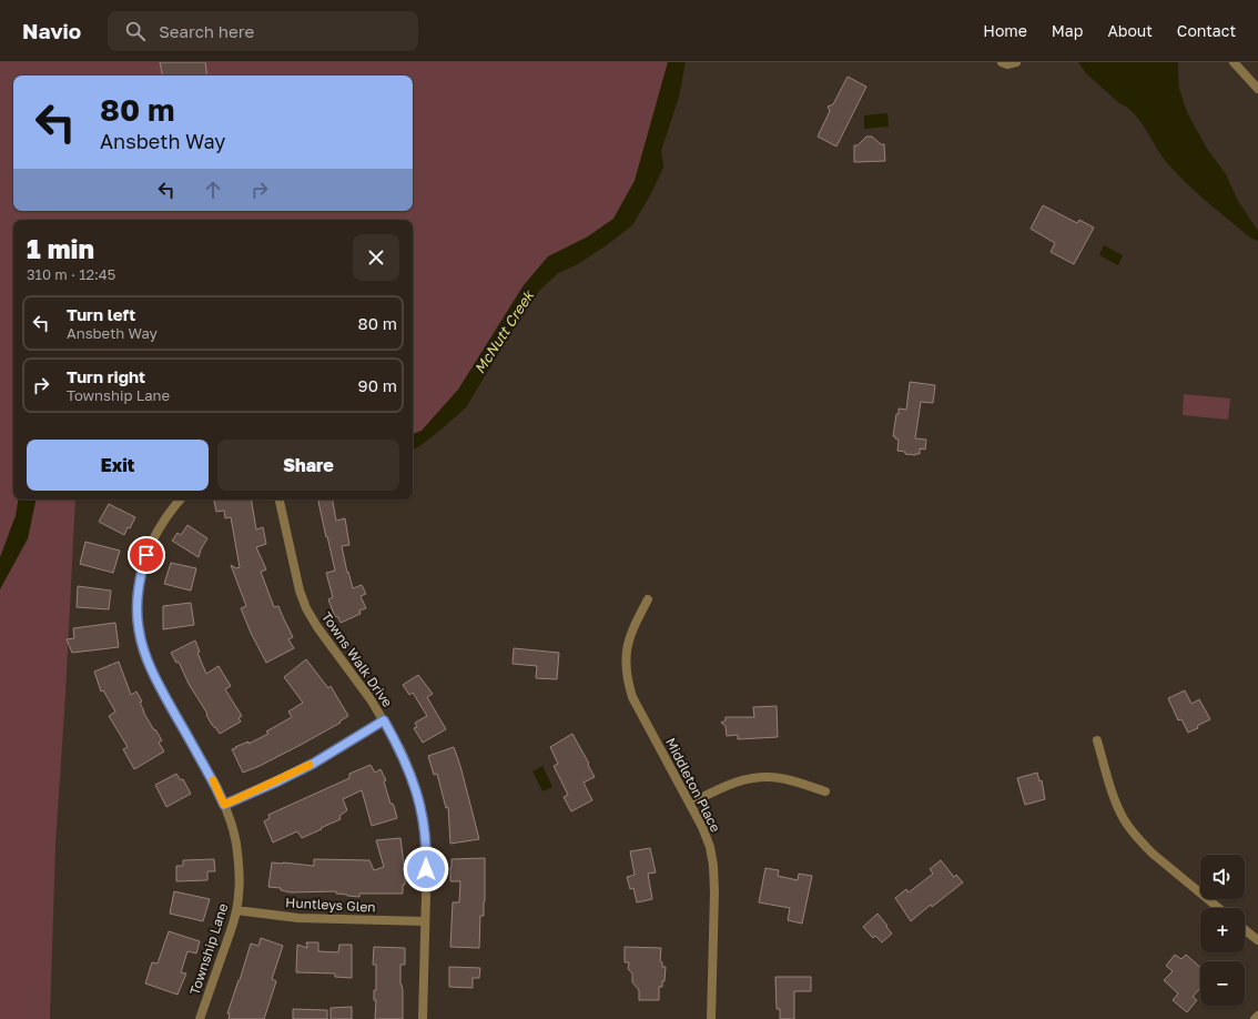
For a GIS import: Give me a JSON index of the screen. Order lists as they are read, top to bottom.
{
  "streets": {
    "street": [
      "Towns Walk Drive",
      "Middleton Place",
      "Huntleys Glen",
      "Township Lane"
    ]
  },
  "crossings": [
    ["Towns Walk Drive", "Huntleys Glen"],
    ["Huntleys Glen", "Township Lane"]
  ],
  "water": ["McNutt Creek"],
  "page": {
    "header": "Navio",
    "search": "Search here",
    "nav": [
      "Home",
      "Map",
      "About",
      "Contact"
    ],
    "turn": ["80 m", "Ansbeth Way"],
    "heading": ["1 min", "310 m · 12:45"],
    "list": [
      {
        "name": "Turn left",
        "note": "Ansbeth Way",
        "value": "80 m"
      },
      {
        "name": "Turn right",
        "note": "Township Lane",
        "value": "90 m"
      }
    ],
    "buttons": ["Exit", "Share"],
    "map_buttons": ["+", "−"]
  }
}
